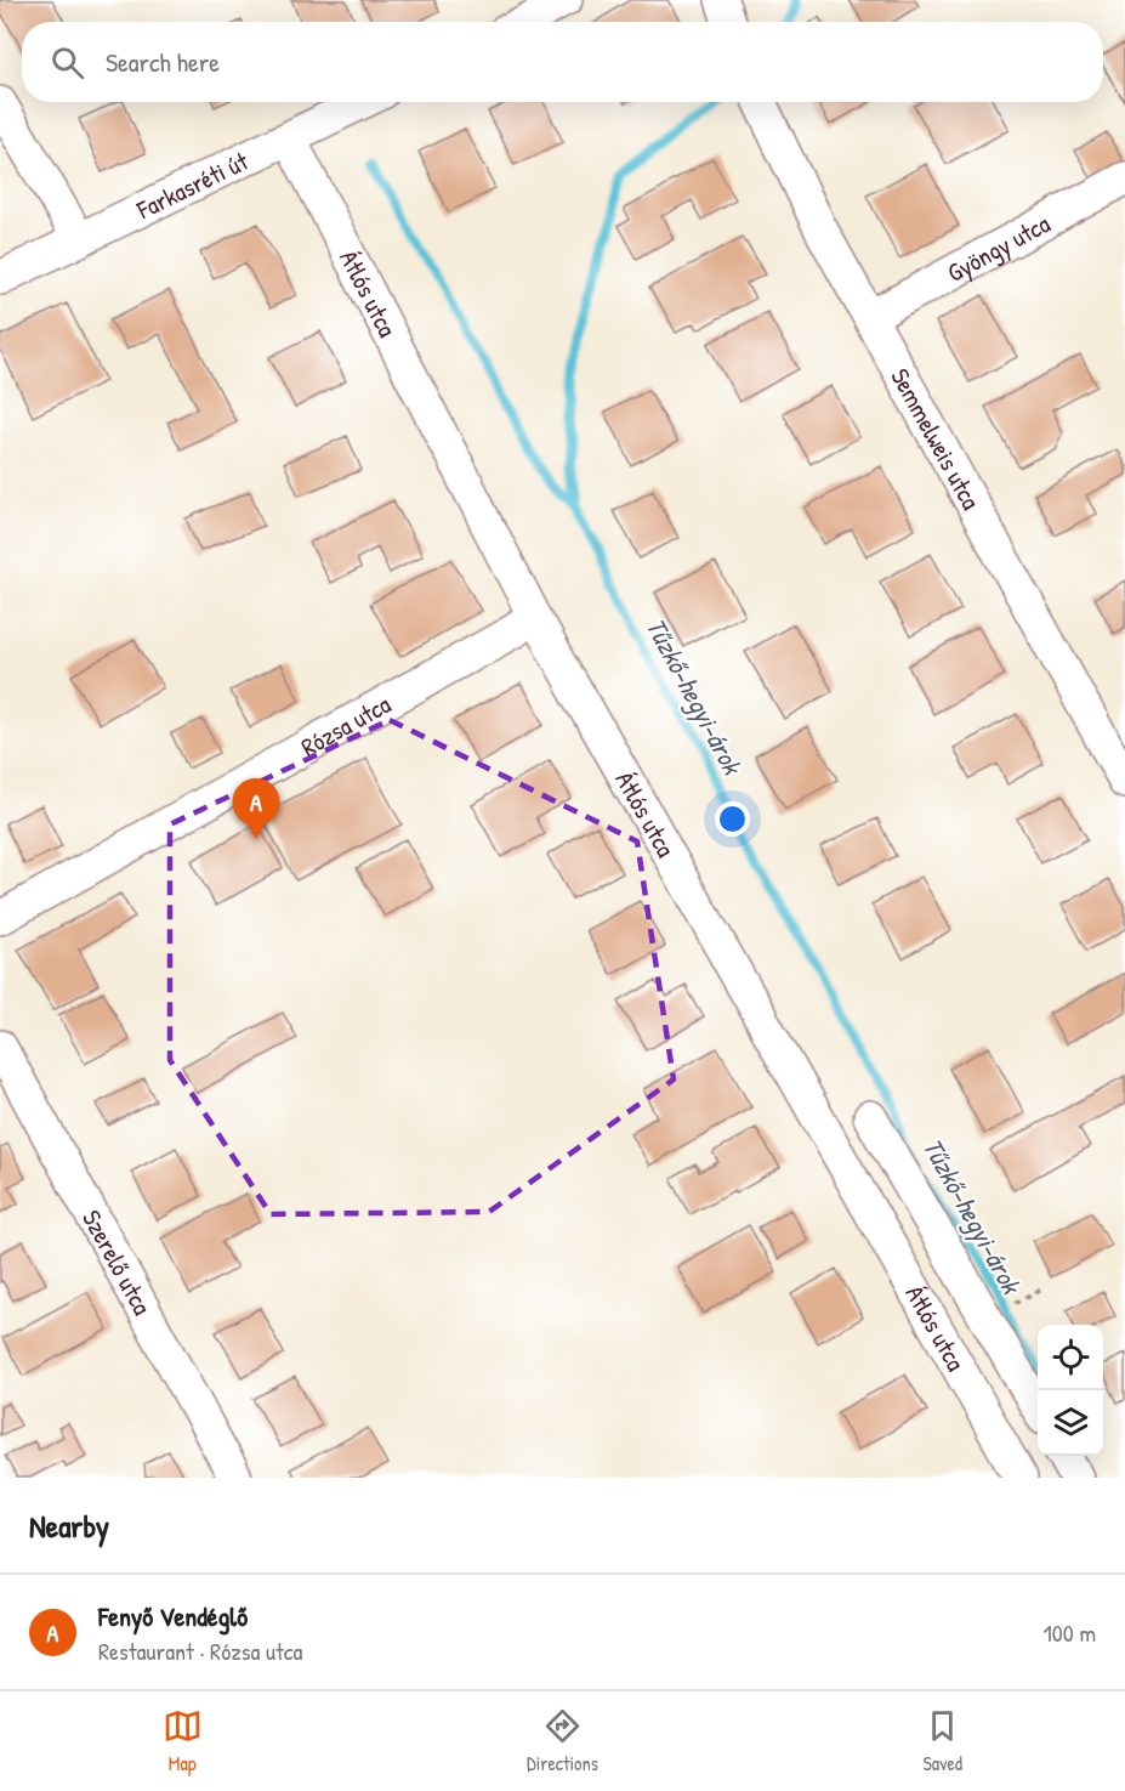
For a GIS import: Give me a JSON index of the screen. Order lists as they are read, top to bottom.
{
  "streets": {
    "street": [
      "Farkasréti út",
      "Gyöngy utca",
      "Átlós utca",
      "Semmelweis utca",
      "Rózsa utca",
      "Szerelő utca"
    ]
  },
  "crossings": [
    ["Farkasréti út", "Átlós utca"],
    ["Gyöngy utca", "Semmelweis utca"],
    ["Átlós utca", "Rózsa utca"]
  ],
  "water": ["Tűzkő-hegyi-árok"],
  "page": {
    "search": "Search here",
    "pins": "A",
    "heading": "Nearby",
    "list": [
      {
        "mark": "A",
        "name": "Fenyő Vendéglő",
        "note": "Restaurant · Rózsa utca",
        "value": "100 m"
      }
    ],
    "nav": ["Map", "Directions", "Saved"]
  }
}
